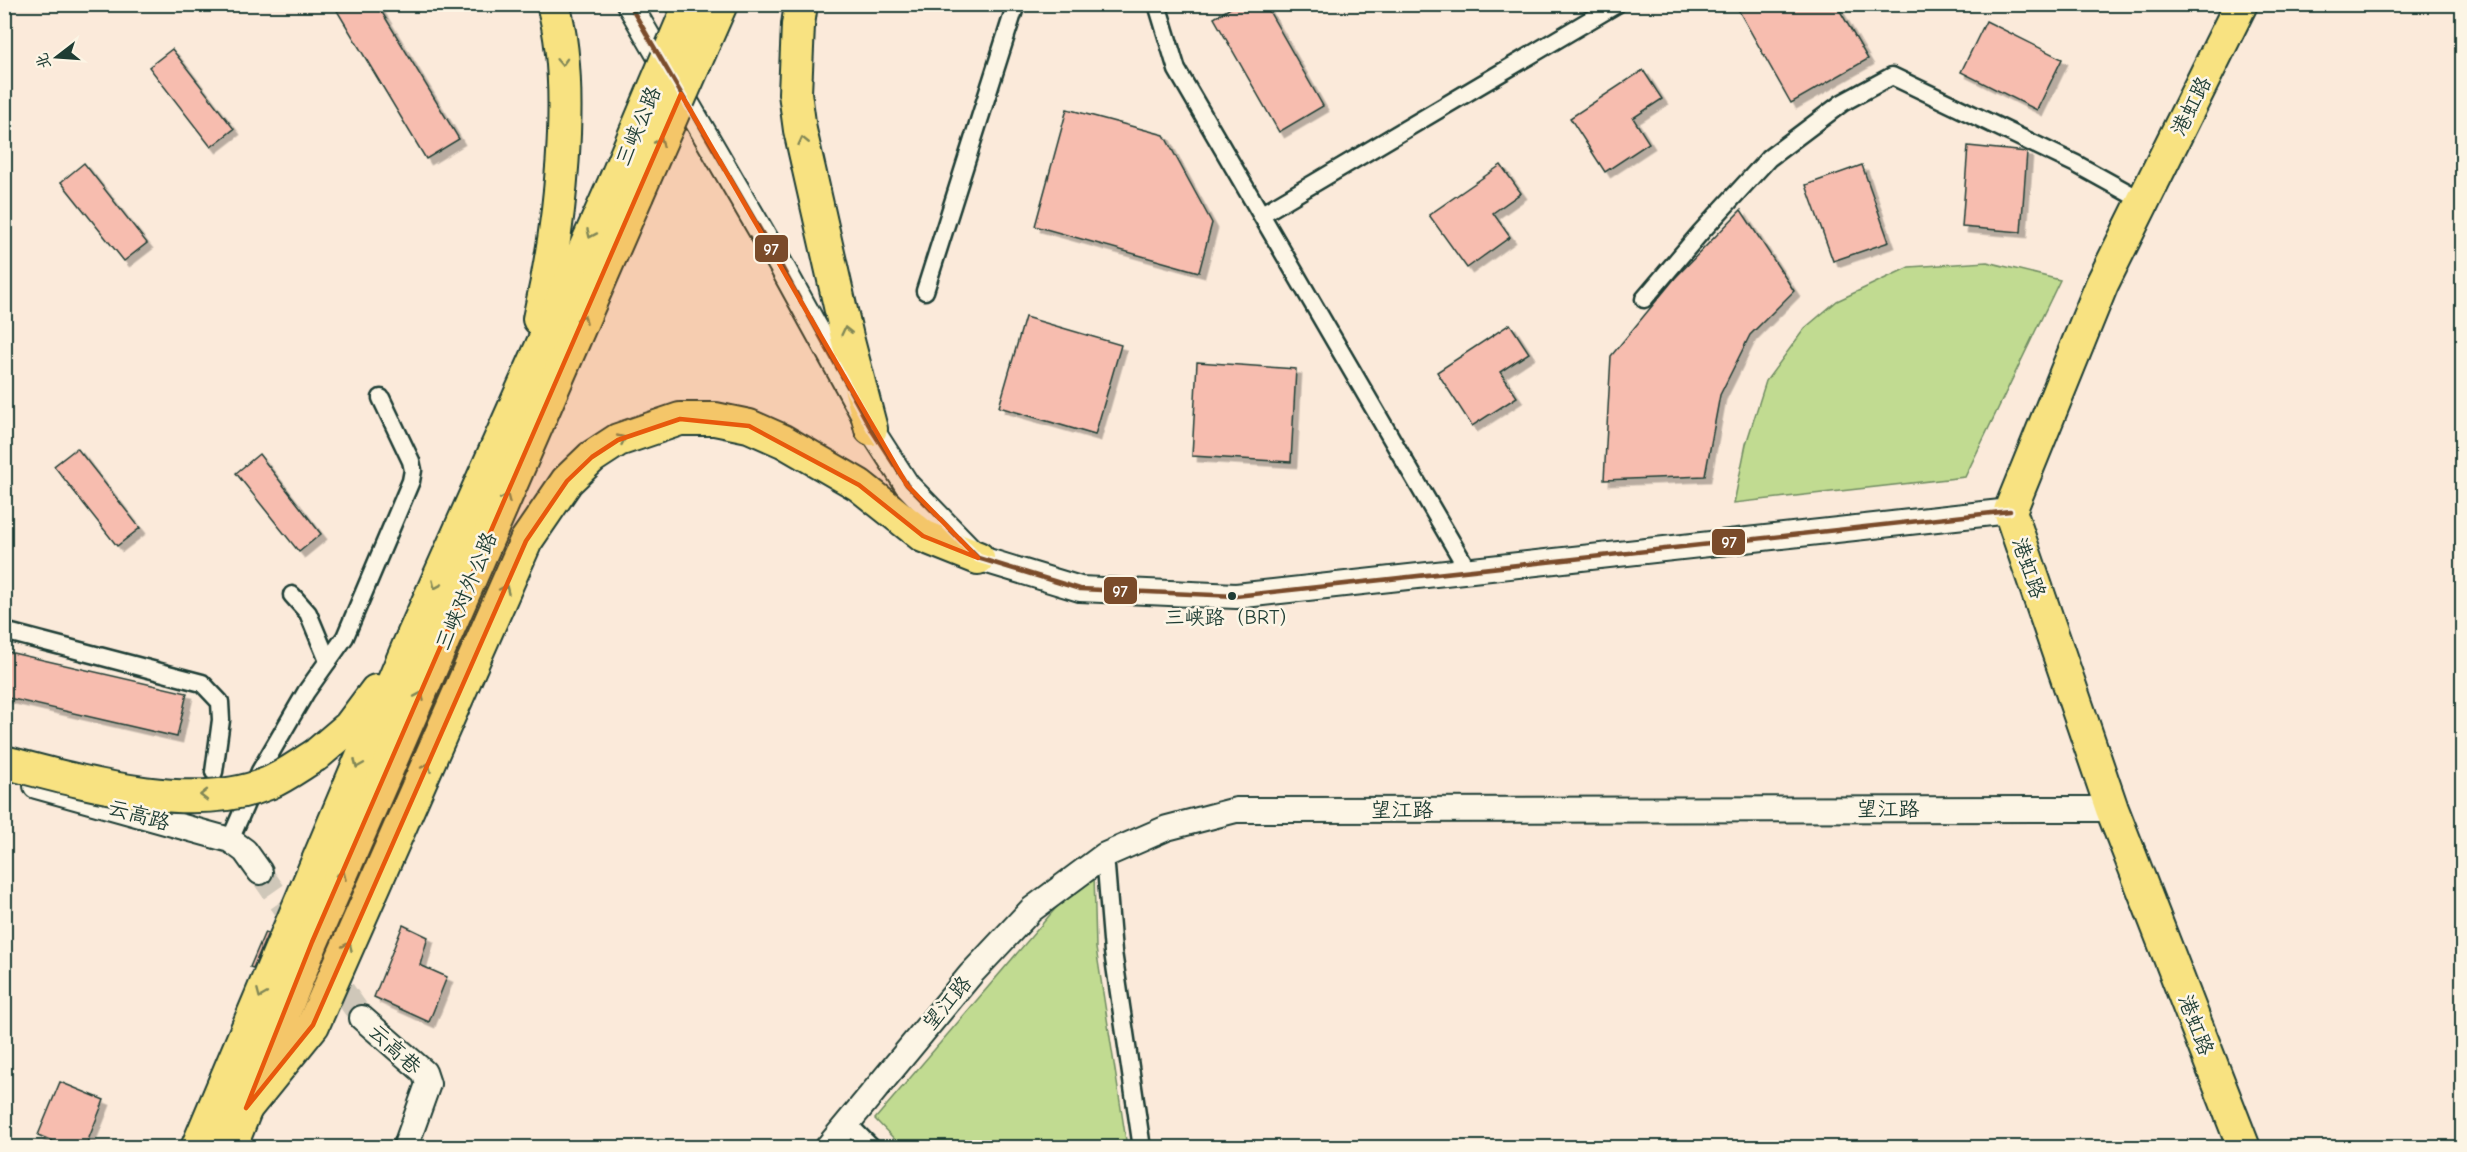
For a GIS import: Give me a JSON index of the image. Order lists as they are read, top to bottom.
{
  "streets": {
    "highway": ["港虹路", "三峡公路", "三峡对外公路"],
    "main road": ["望江路", "云高路", "云高巷"]
  },
  "crossings": [
    ["港虹路", "望江路"],
    ["三峡公路", "三峡对外公路"]
  ],
  "places": ["三峡路（BRT）"],
  "lines": ["transit line 97"],
  "north": "left"
}
